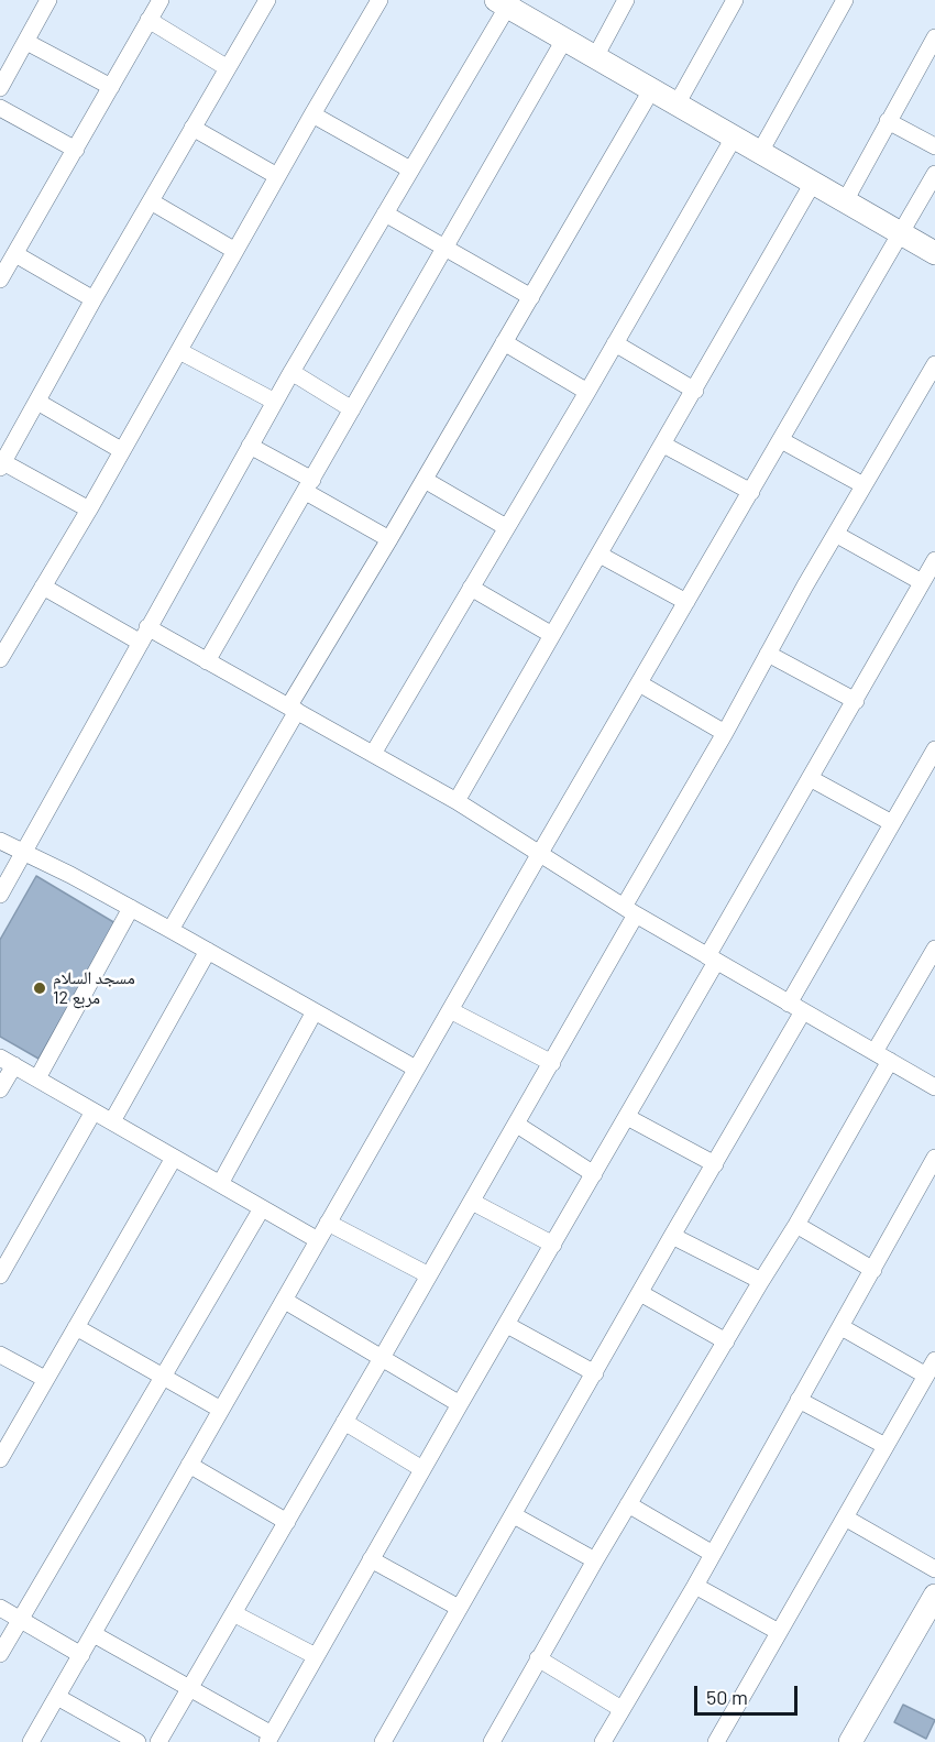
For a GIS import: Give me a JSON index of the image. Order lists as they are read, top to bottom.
{
  "places": ["مسجد السلام مربع 12"],
  "scale_bar": "50 m"
}
